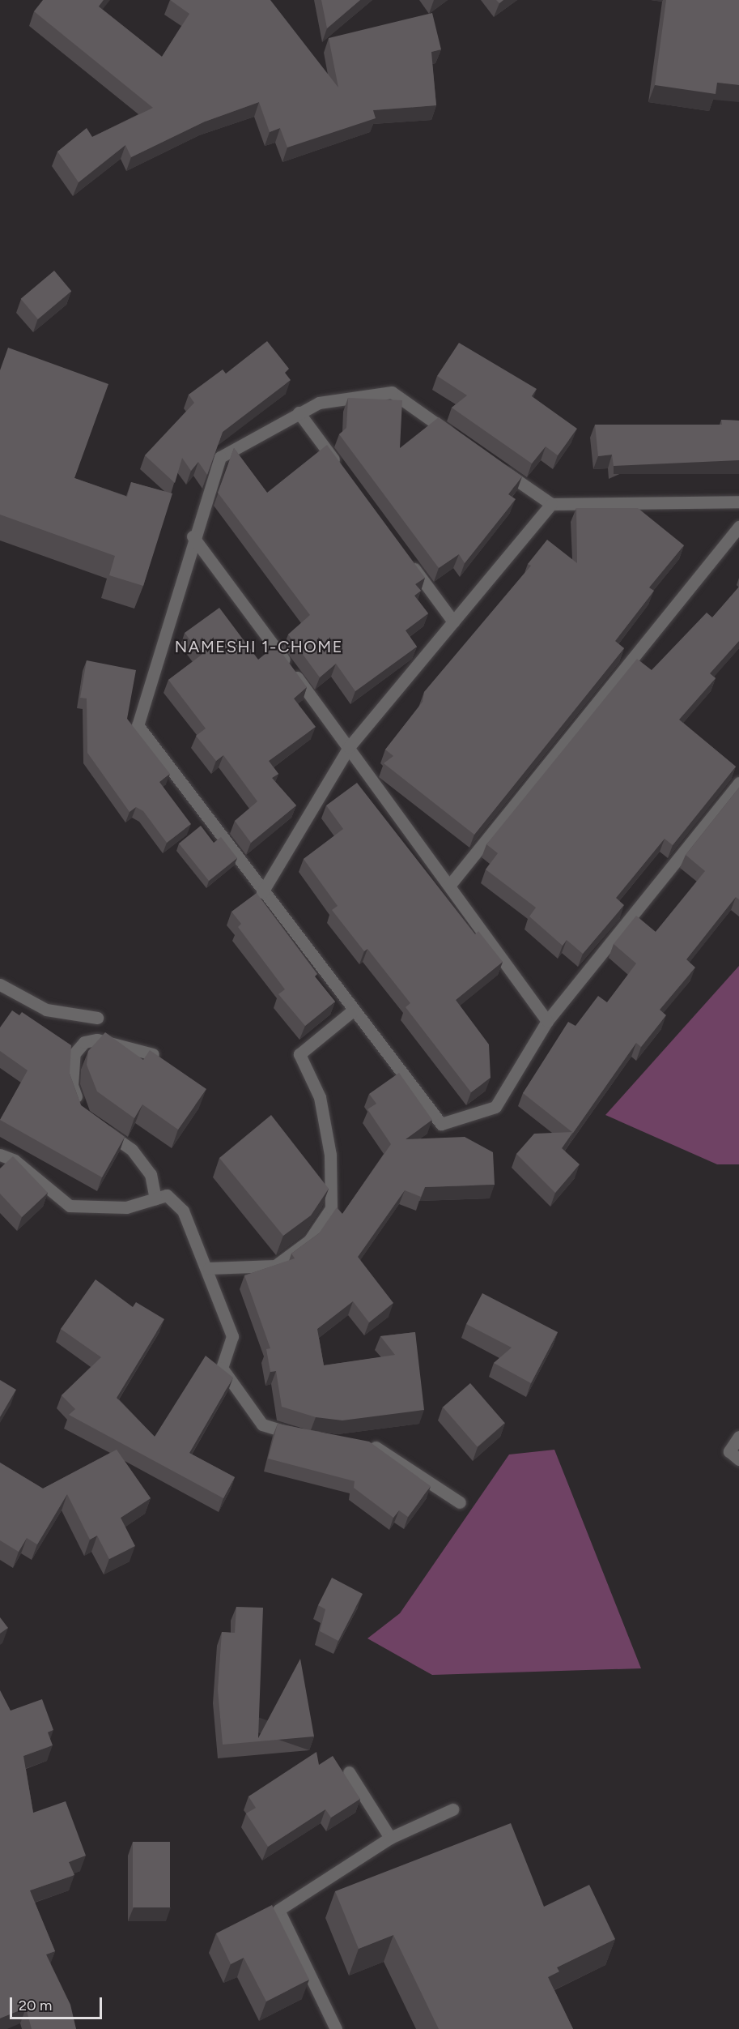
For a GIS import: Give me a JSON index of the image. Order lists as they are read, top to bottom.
{
  "districts": ["NAMESHI 1-CHOME"],
  "scale_bar": "20 m"
}
